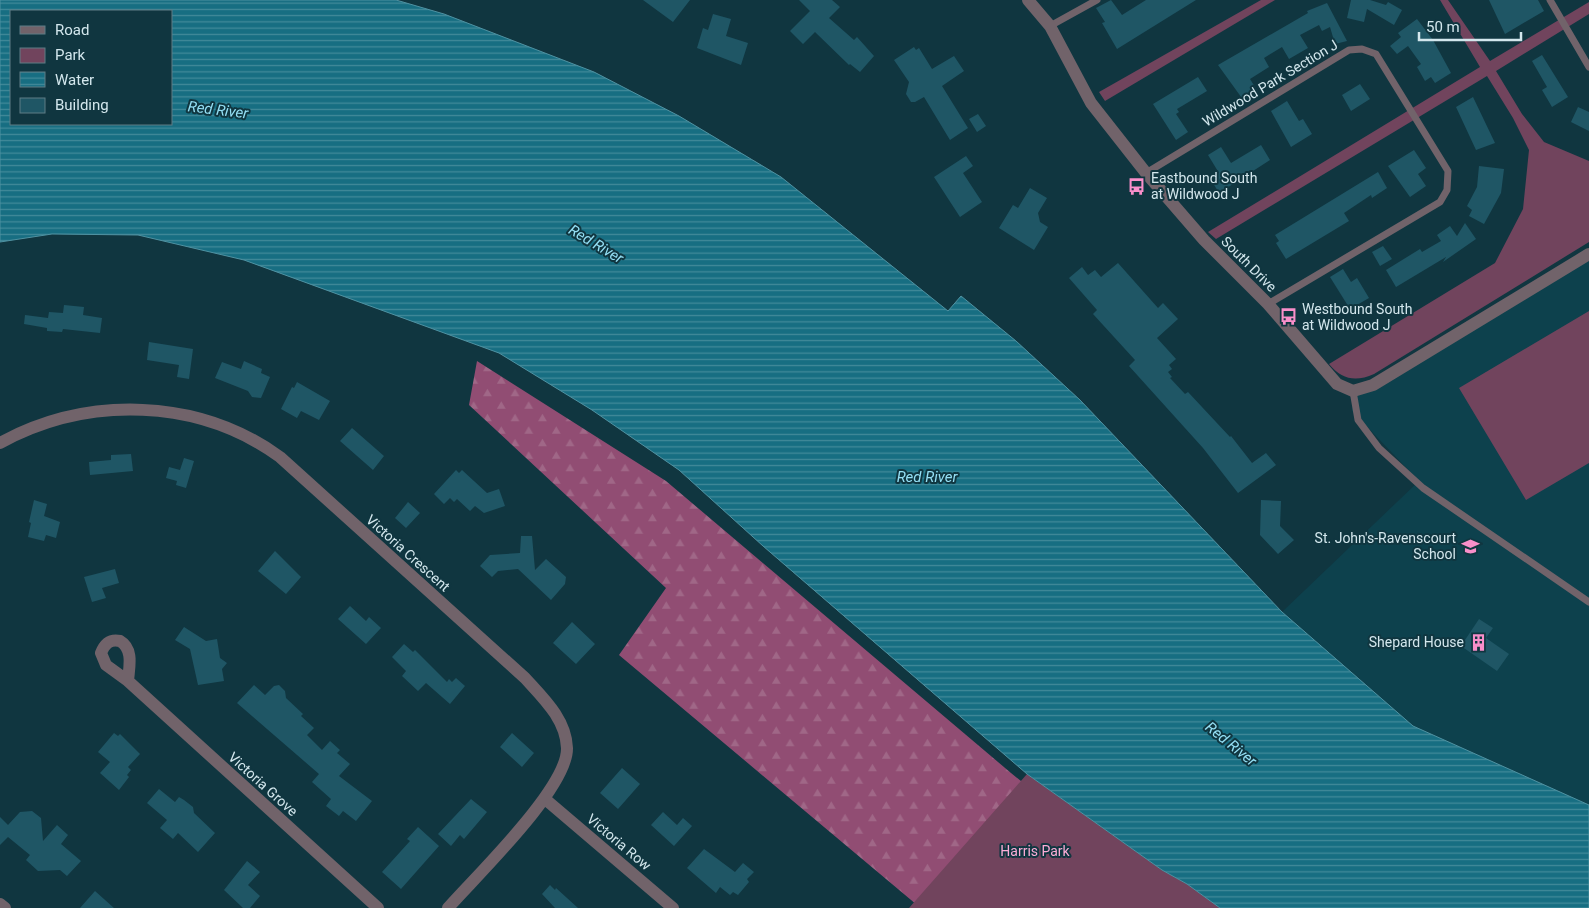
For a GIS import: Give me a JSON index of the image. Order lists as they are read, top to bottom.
{
  "streets": {
    "street": [
      "South Drive",
      "Victoria Crescent",
      "Victoria Grove",
      "Victoria Row"
    ],
    "lane": ["Wildwood Park Section J"]
  },
  "crossings": [
    ["Wildwood Park Section J", "South Drive"],
    ["Victoria Crescent", "Victoria Row"]
  ],
  "water": ["Red River"],
  "parks": ["Harris Park"],
  "places": {
    "bus stop": ["Eastbound South at Wildwood J", "Westbound South at Wildwood J"],
    "school or university": ["St. John's-Ravenscourt School"],
    "building": ["Shepard House"]
  },
  "legend": [
    "Road",
    "Park",
    "Water",
    "Building"
  ],
  "scale_bar": "50 m"
}
